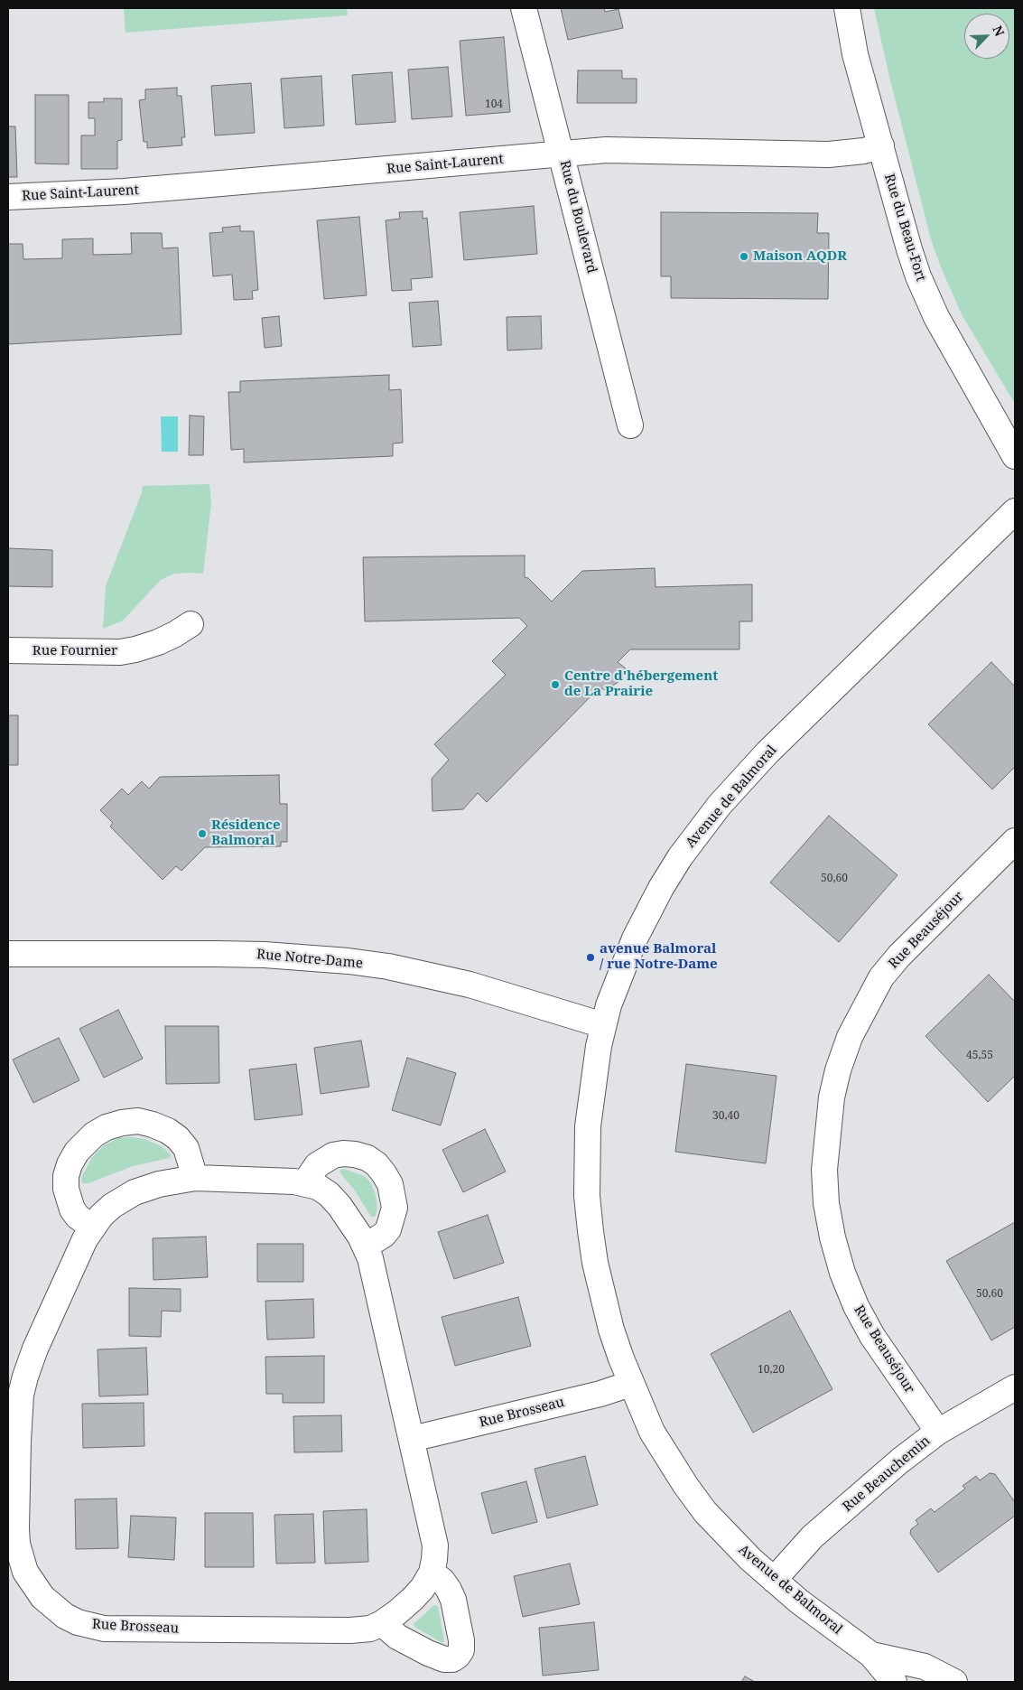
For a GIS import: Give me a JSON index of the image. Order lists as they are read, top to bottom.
{
  "streets": {
    "street": [
      "Rue Saint-Laurent",
      "Rue du Boulevard",
      "Rue du Beau-Fort",
      "Rue Fournier",
      "Avenue de Balmoral",
      "Rue Beauséjour",
      "Rue Notre-Dame",
      "Rue Brosseau",
      "Rue Beauchemin"
    ]
  },
  "crossings": [
    ["Rue Saint-Laurent", "Rue du Boulevard"],
    ["Rue Saint-Laurent", "Rue du Beau-Fort"],
    ["Avenue de Balmoral", "Rue Notre-Dame"],
    ["Avenue de Balmoral", "Rue Brosseau"],
    ["Avenue de Balmoral", "Rue Beauchemin"],
    ["Rue Beauséjour", "Rue Beauchemin"]
  ],
  "places": [
    "Maison AQDR",
    "Centre d'hébergement de La Prairie",
    "Résidence Balmoral",
    "avenue Balmoral / rue Notre-Dame"
  ],
  "house_numbers": [
    "104",
    "50,60",
    "45,55",
    "30,40",
    "50,60",
    "10,20"
  ],
  "north": "top right"
}
